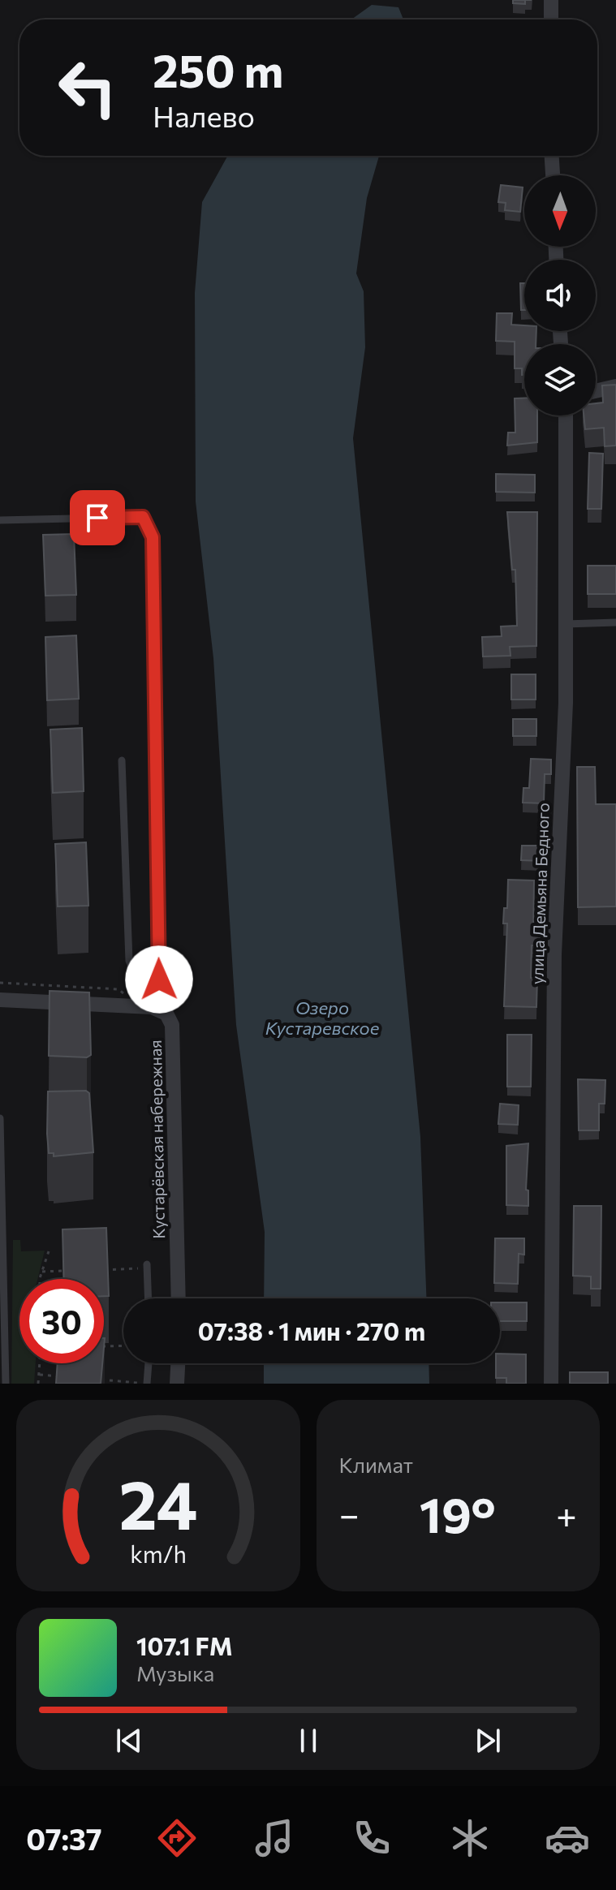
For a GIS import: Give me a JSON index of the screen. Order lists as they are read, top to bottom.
{
  "streets": {
    "street": ["улица Демьяна Бедного", "Кустарёвская набережная"]
  },
  "water": ["Озеро Кустаревское"],
  "north": "bottom",
  "page": {
    "turn": ["250 m", "Налево"],
    "limit": "30",
    "trip": "07:38 · 1 мин · 270 m",
    "tile": "Климат",
    "heat": ["−", "19°", "+"],
    "song": ["107.1 FM", "Музыка"],
    "tabs": "07:37",
    "gauge": ["24", "km/h"]
  }
}
